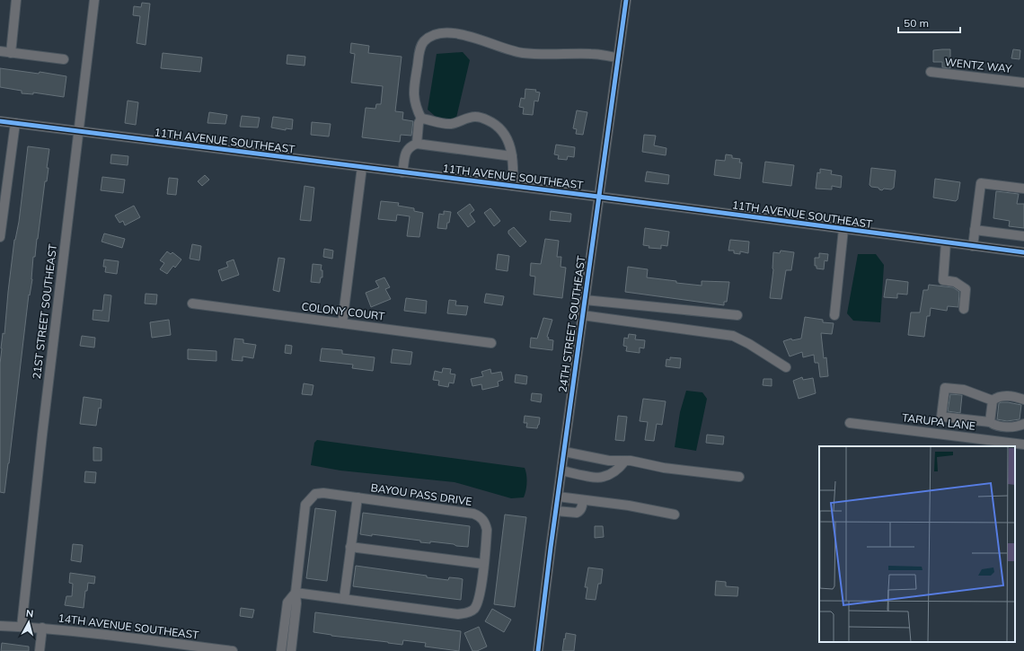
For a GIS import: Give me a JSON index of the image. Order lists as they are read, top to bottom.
{
  "streets": {
    "street": [
      "WENTZ WAY",
      "11TH AVENUE SOUTHEAST",
      "21ST STREET SOUTHEAST",
      "COLONY COURT",
      "24TH STREET SOUTHEAST",
      "TARUPA LANE",
      "BAYOU PASS DRIVE",
      "14TH AVENUE SOUTHEAST"
    ]
  },
  "crossings": [
    ["11TH AVENUE SOUTHEAST", "21ST STREET SOUTHEAST"],
    ["11TH AVENUE SOUTHEAST", "24TH STREET SOUTHEAST"],
    ["21ST STREET SOUTHEAST", "14TH AVENUE SOUTHEAST"]
  ],
  "scale_bar": "50 m",
  "north": "top"
}
